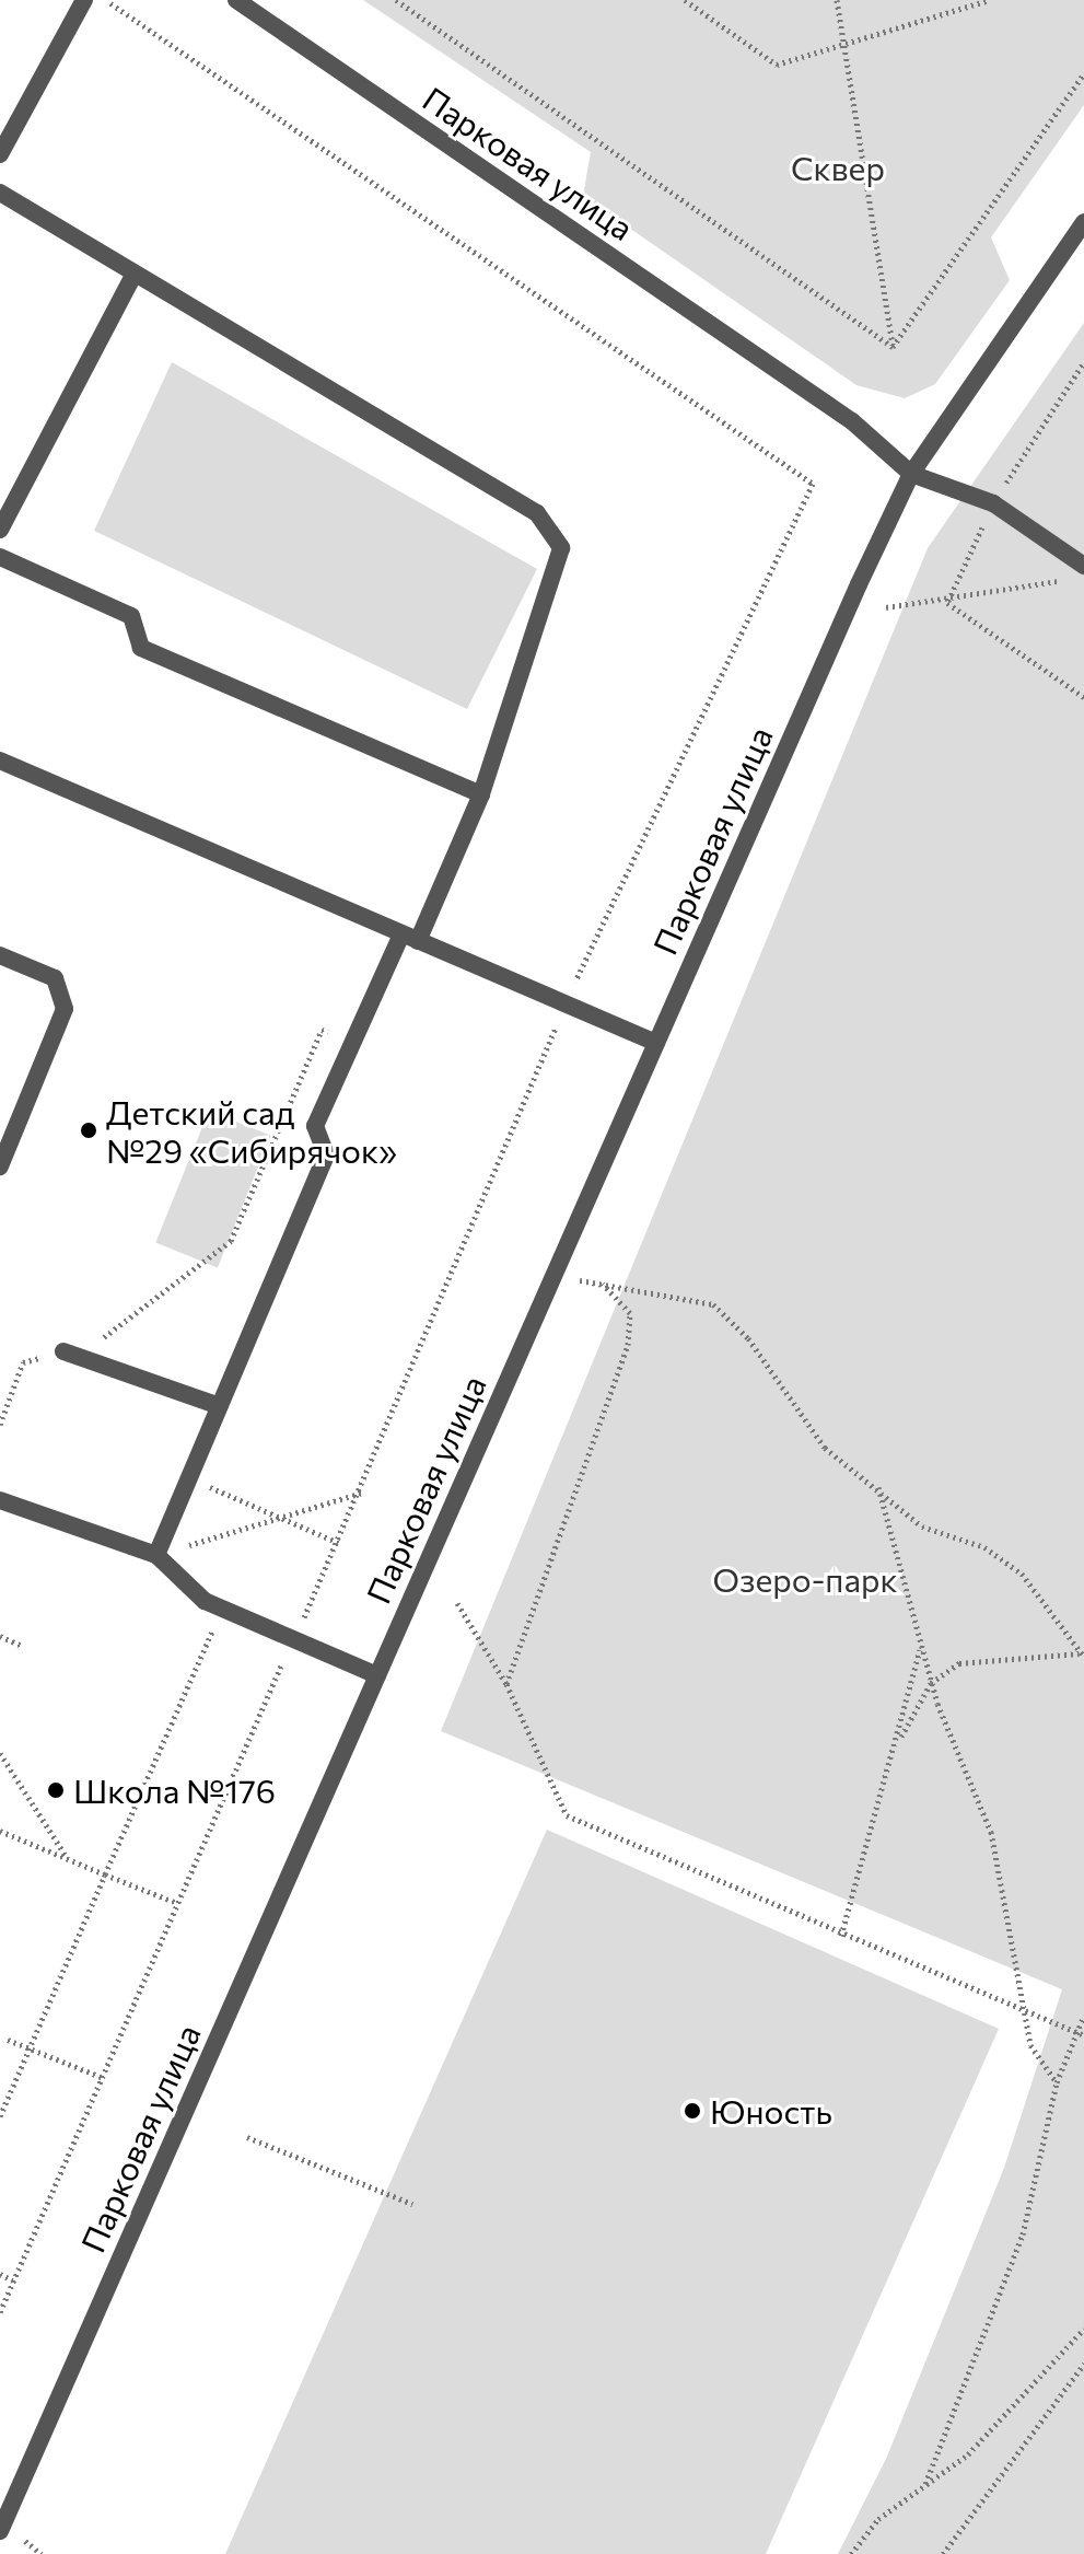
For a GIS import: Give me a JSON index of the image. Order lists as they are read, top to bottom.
{
  "streets": {
    "street": ["Парковая улица"]
  },
  "parks": ["Сквер", "Озеро-парк"],
  "places": ["Детский сад №29 «Сибирячок»", "Школа №176", "Юность"]
}
